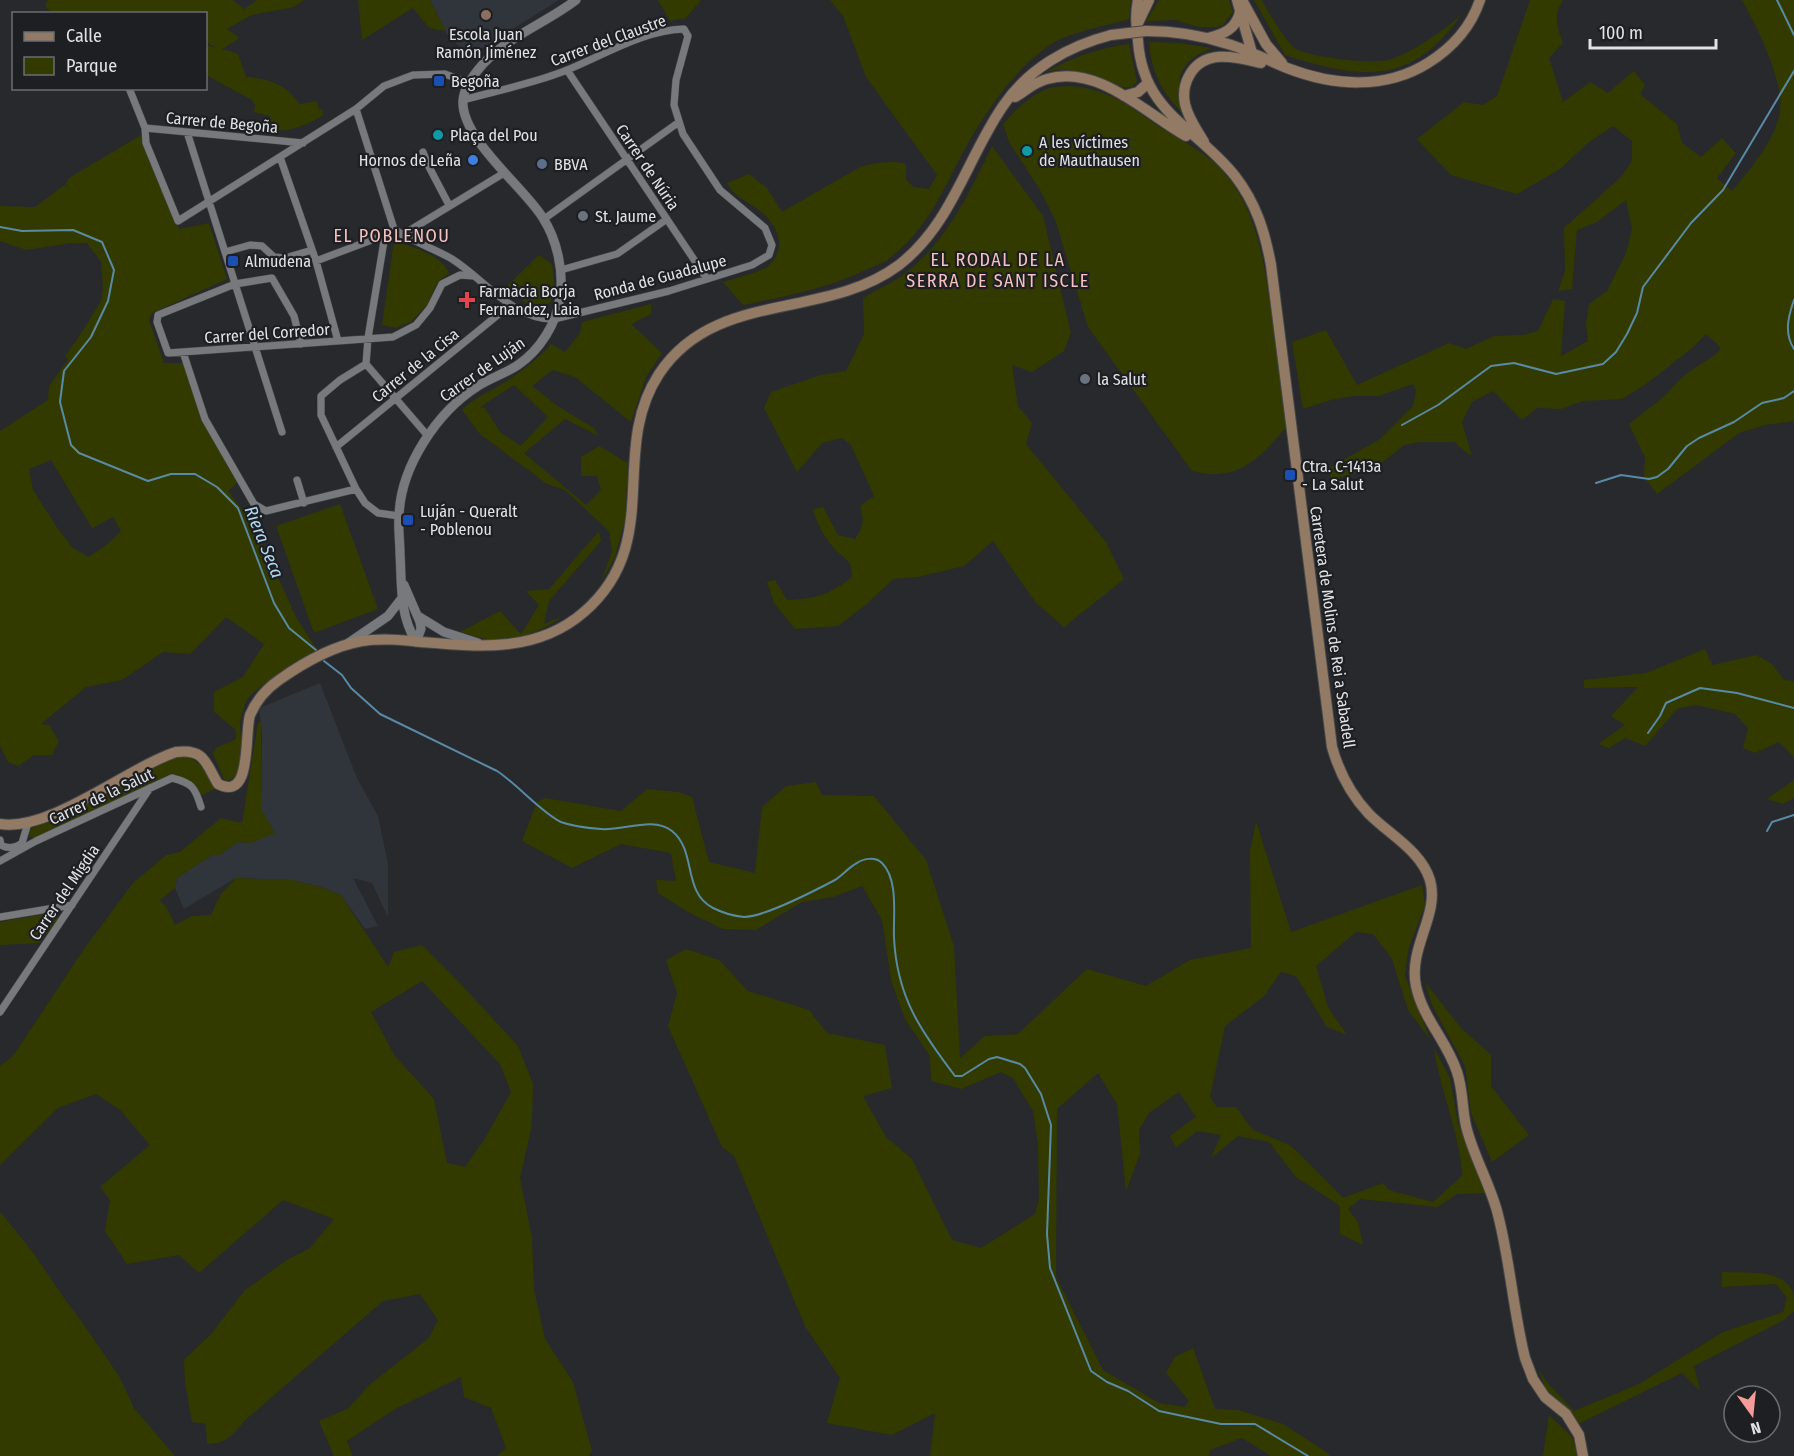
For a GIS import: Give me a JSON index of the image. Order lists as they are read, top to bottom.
{
  "streets": {
    "main road": ["Carretera de Molins de Rei a Sabadell"],
    "street": [
      "Carrer del Claustre",
      "Carrer de Begoña",
      "Carrer de Núria",
      "Ronda de Guadalupe",
      "Carrer del Corredor",
      "Carrer de la Cisa",
      "Carrer de Luján",
      "Carrer de la Salut",
      "Carrer del Migdia"
    ]
  },
  "crossings": [
    ["Carrer del Claustre", "Carrer de Núria"],
    ["Carrer del Claustre", "Ronda de Guadalupe"],
    ["Carrer de Núria", "Ronda de Guadalupe"],
    ["Ronda de Guadalupe", "Carrer de Luján"],
    ["Carrer de la Salut", "Carrer del Migdia"]
  ],
  "districts": ["EL POBLENOU", "EL RODAL DE LA SERRA DE SANT ISCLE"],
  "water": ["Riera Seca"],
  "places": {
    "other": [
      "Escola Juan Ramón Jiménez",
      "Plaça del Pou",
      "A les víctimes de Mauthausen",
      "Hornos de Leña",
      "BBVA",
      "St. Jaume",
      "la Salut"
    ],
    "transit": [
      "Begoña",
      "Almudena",
      "Ctra. C-1413a - La Salut",
      "Luján - Queralt - Poblenou"
    ],
    "health": ["Farmàcia Borja Fernandez, Laia"]
  },
  "legend": ["Calle", "Parque"],
  "scale_bar": "100 m",
  "north": "bottom"
}
